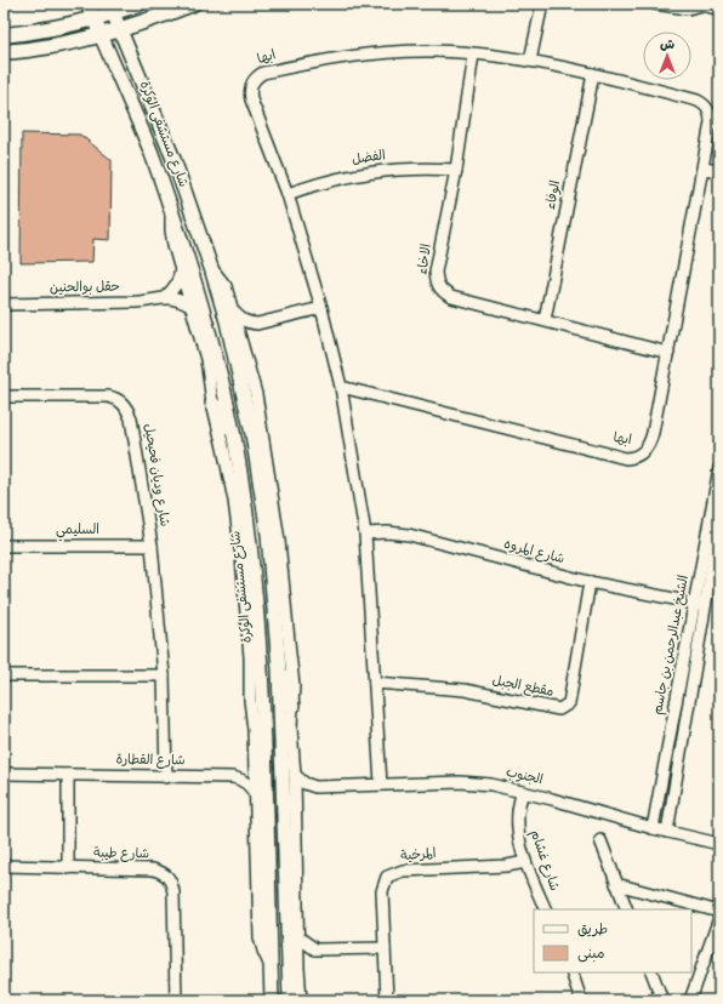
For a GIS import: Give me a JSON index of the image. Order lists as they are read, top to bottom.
{
  "streets": {
    "street": [
      "ابها",
      "شارع مستشفى الوكرة",
      "الفضل",
      "الوفاء",
      "الاخاء",
      "حقل بوالحنين",
      "شارع وديان فحيحيل",
      "السليمي",
      "شارع المروه",
      "الشيخ عبدالرحمن بن جاسم",
      "مقطع الجبل",
      "شارع القطارة",
      "الجنوب",
      "شارع طيبة",
      "المرخية",
      "شارع غشام"
    ]
  },
  "crossings": [
    ["ابها", "الفضل"],
    ["ابها", "الوفاء"],
    ["ابها", "الاخاء"],
    ["ابها", "شارع المروه"],
    ["ابها", "مقطع الجبل"],
    ["ابها", "الجنوب"],
    ["شارع مستشفى الوكرة", "حقل بوالحنين"],
    ["شارع مستشفى الوكرة", "شارع القطارة"],
    ["شارع مستشفى الوكرة", "الجنوب"],
    ["الفضل", "الاخاء"],
    ["الوفاء", "الاخاء"],
    ["شارع وديان فحيحيل", "السليمي"],
    ["شارع وديان فحيحيل", "شارع القطارة"],
    ["شارع المروه", "الشيخ عبدالرحمن بن جاسم"],
    ["شارع المروه", "مقطع الجبل"],
    ["الشيخ عبدالرحمن بن جاسم", "الجنوب"],
    ["الجنوب", "شارع غشام"],
    ["المرخية", "شارع غشام"]
  ],
  "legend": ["طريق", "مبنى"],
  "north": "top"
}
